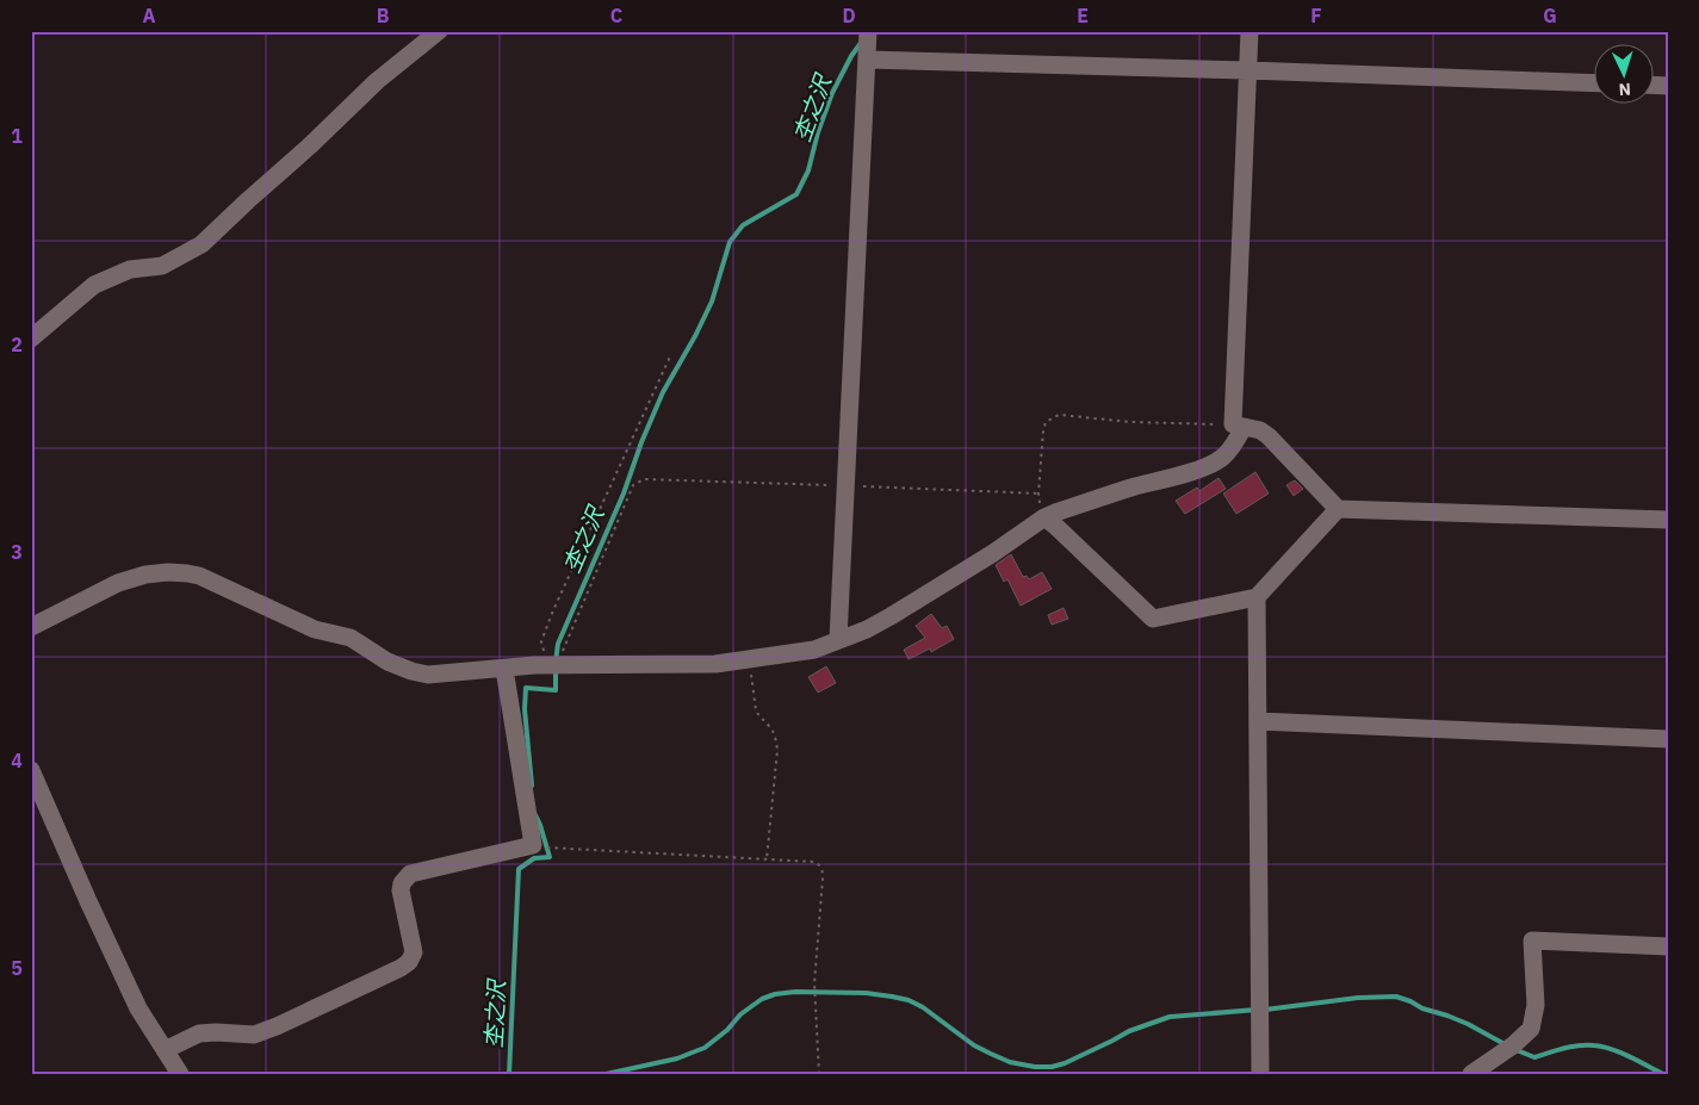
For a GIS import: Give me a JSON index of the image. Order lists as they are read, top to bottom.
{
  "water": ["杢之沢"],
  "north": "bottom",
  "grid": {
    "columns": [
      "A",
      "B",
      "C",
      "D",
      "E",
      "F",
      "G"
    ],
    "rows": [
      "1",
      "2",
      "3",
      "4",
      "5"
    ]
  }
}
